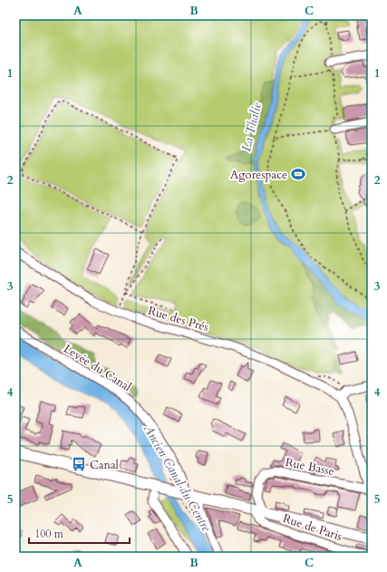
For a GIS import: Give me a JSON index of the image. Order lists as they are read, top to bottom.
{
  "streets": {
    "main road": ["Rue de Paris"],
    "street": ["Rue des Prés", "Levée du Canal", "Rue Basse"]
  },
  "crossings": [
    ["Levée du Canal", "Rue de Paris"],
    ["Rue Basse", "Rue de Paris"]
  ],
  "water": ["La Thalie", "Ancien Canal du Centre"],
  "places": {
    "sports": ["Agorespace"],
    "bus stop": ["Canal"]
  },
  "scale_bar": "100 m",
  "grid": {
    "columns": ["A", "B", "C"],
    "rows": [
      "1",
      "2",
      "3",
      "4",
      "5"
    ]
  }
}
